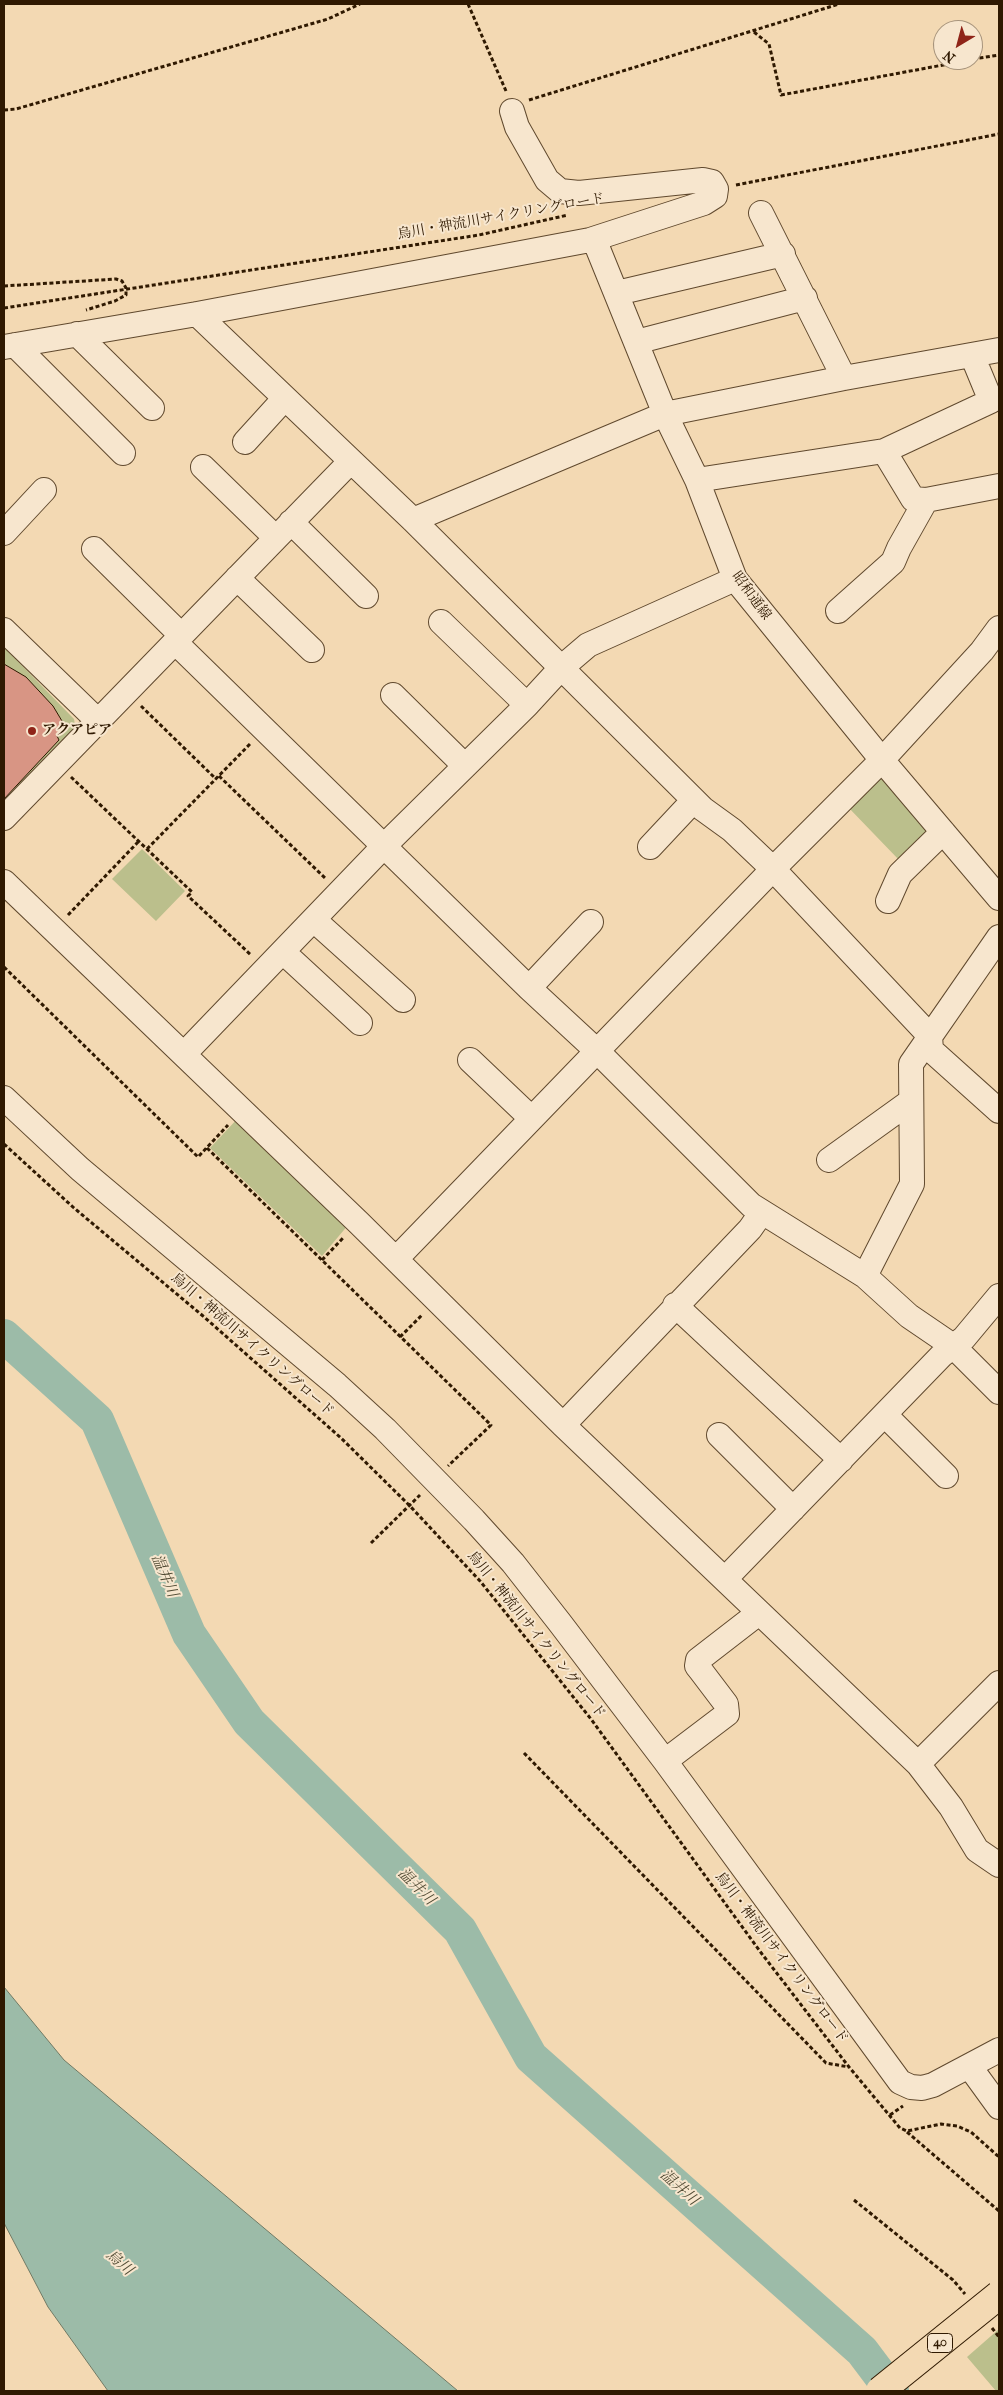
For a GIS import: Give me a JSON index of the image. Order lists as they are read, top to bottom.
{
  "streets": {
    "main road": ["40"],
    "street": ["昭和通線"],
    "path": ["烏川・神流川サイクリングロード"]
  },
  "water": ["温井川", "烏川"],
  "places": ["アクアピア"],
  "north": "bottom left"
}
